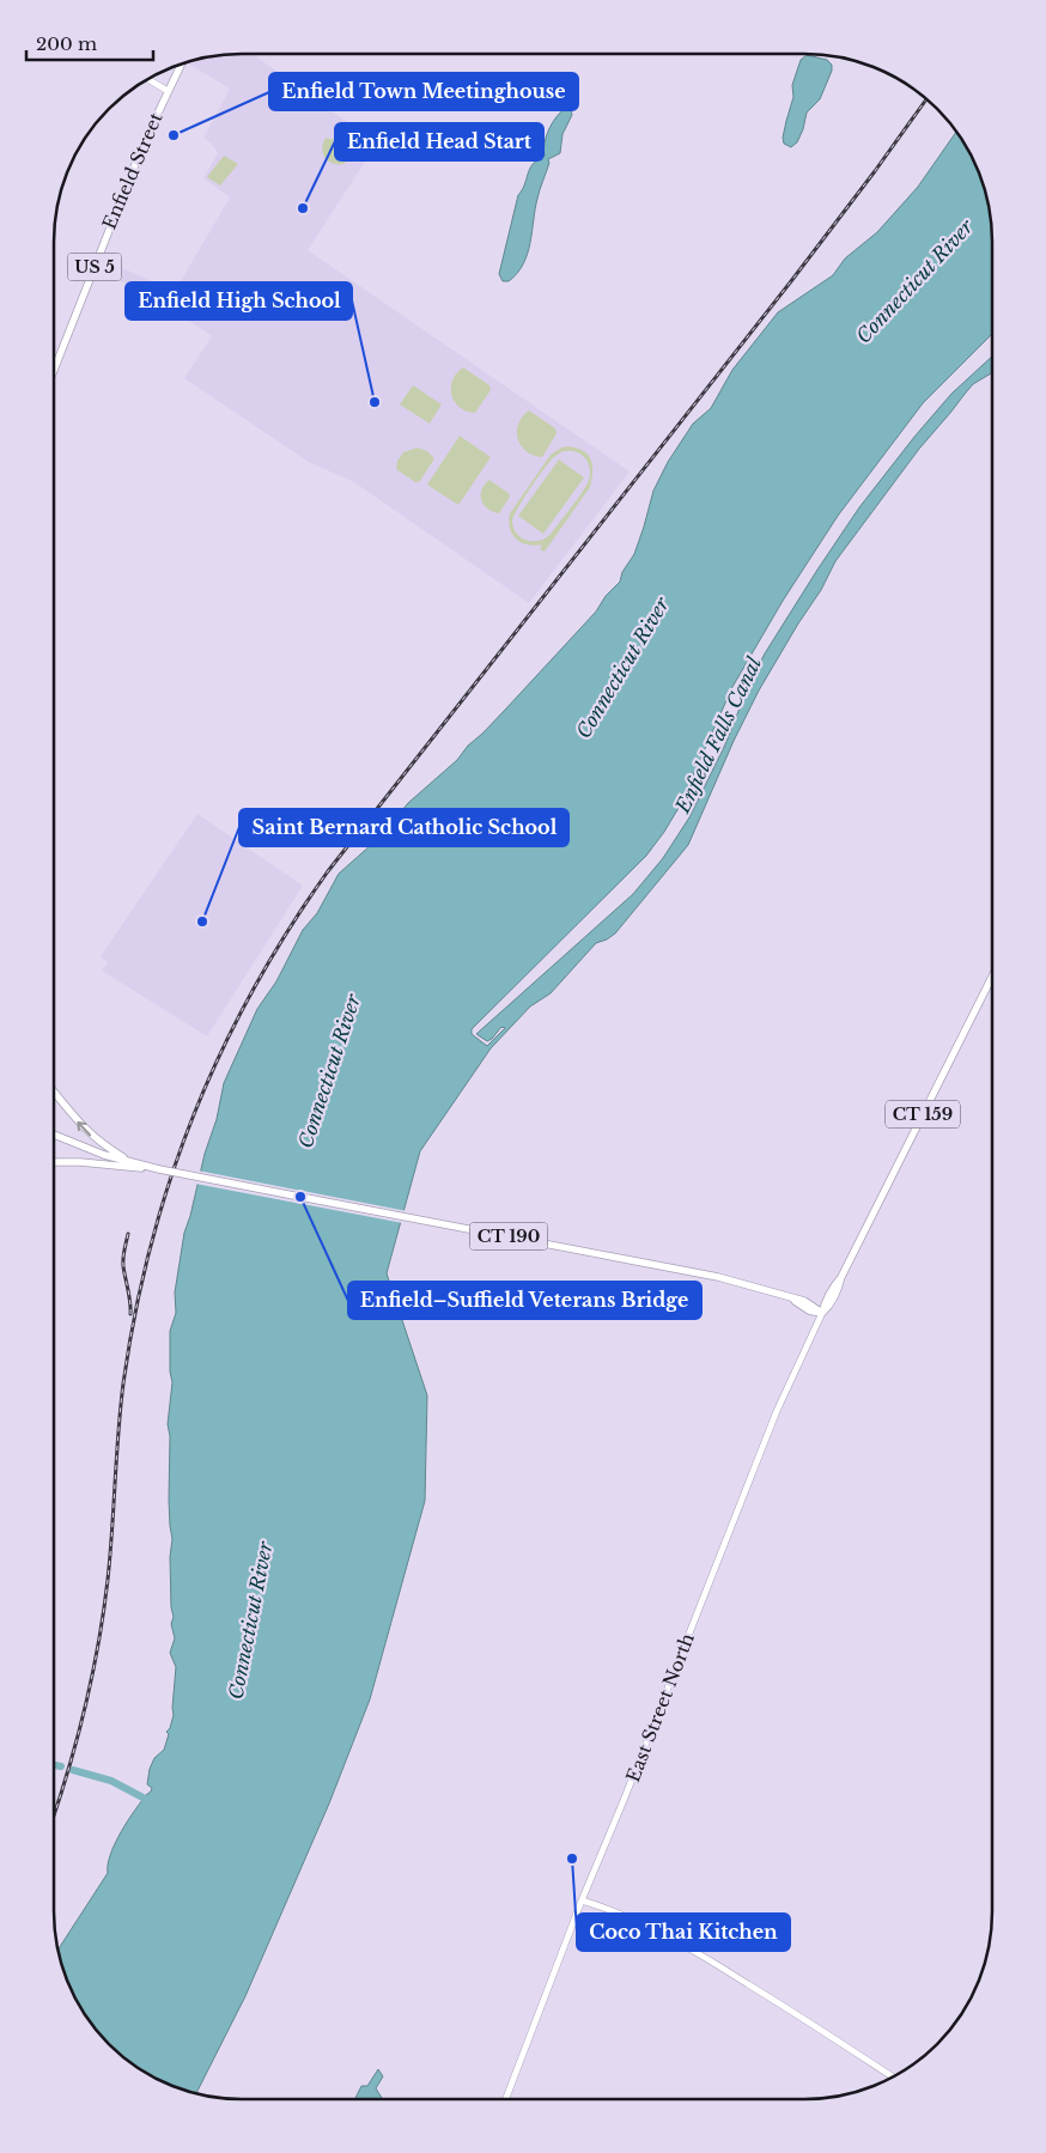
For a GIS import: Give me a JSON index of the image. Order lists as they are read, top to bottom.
{
  "streets": {
    "main road": [
      "Enfield Street",
      "US 5",
      "CT 159",
      "CT 190",
      "East Street North"
    ]
  },
  "crossings": [
    ["CT 190", "East Street North"]
  ],
  "water": ["Connecticut River", "Enfield Falls Canal"],
  "places": [
    "Enfield Town Meetinghouse",
    "Enfield Head Start",
    "Enfield High School",
    "Saint Bernard Catholic School",
    "Enfield–Suffield Veterans Bridge",
    "Coco Thai Kitchen"
  ],
  "scale_bar": "200 m"
}
